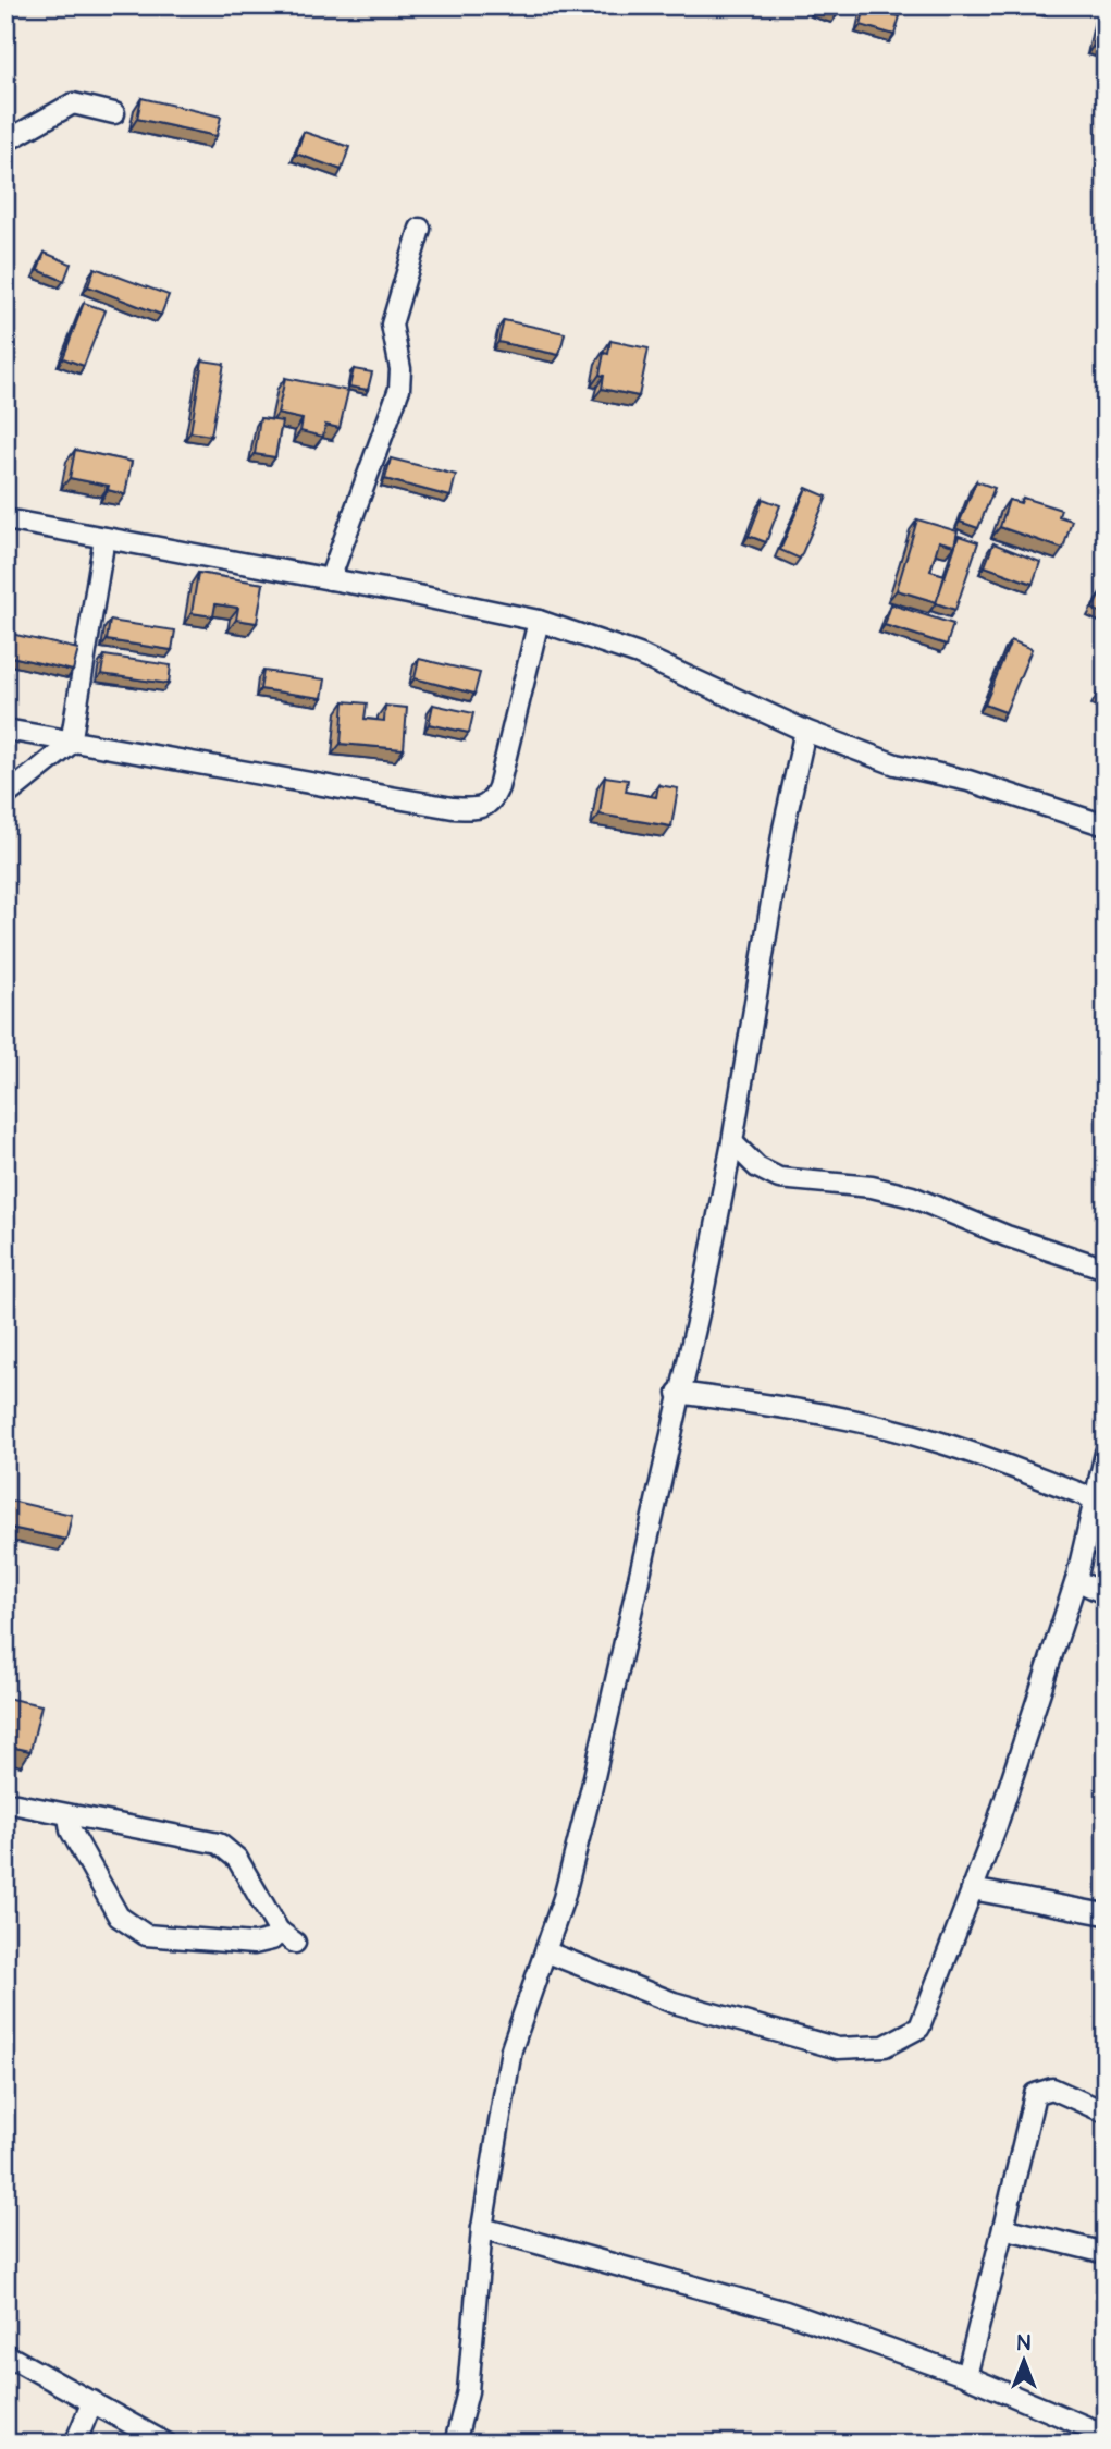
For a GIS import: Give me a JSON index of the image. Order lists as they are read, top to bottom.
{
  "north": "top"
}
